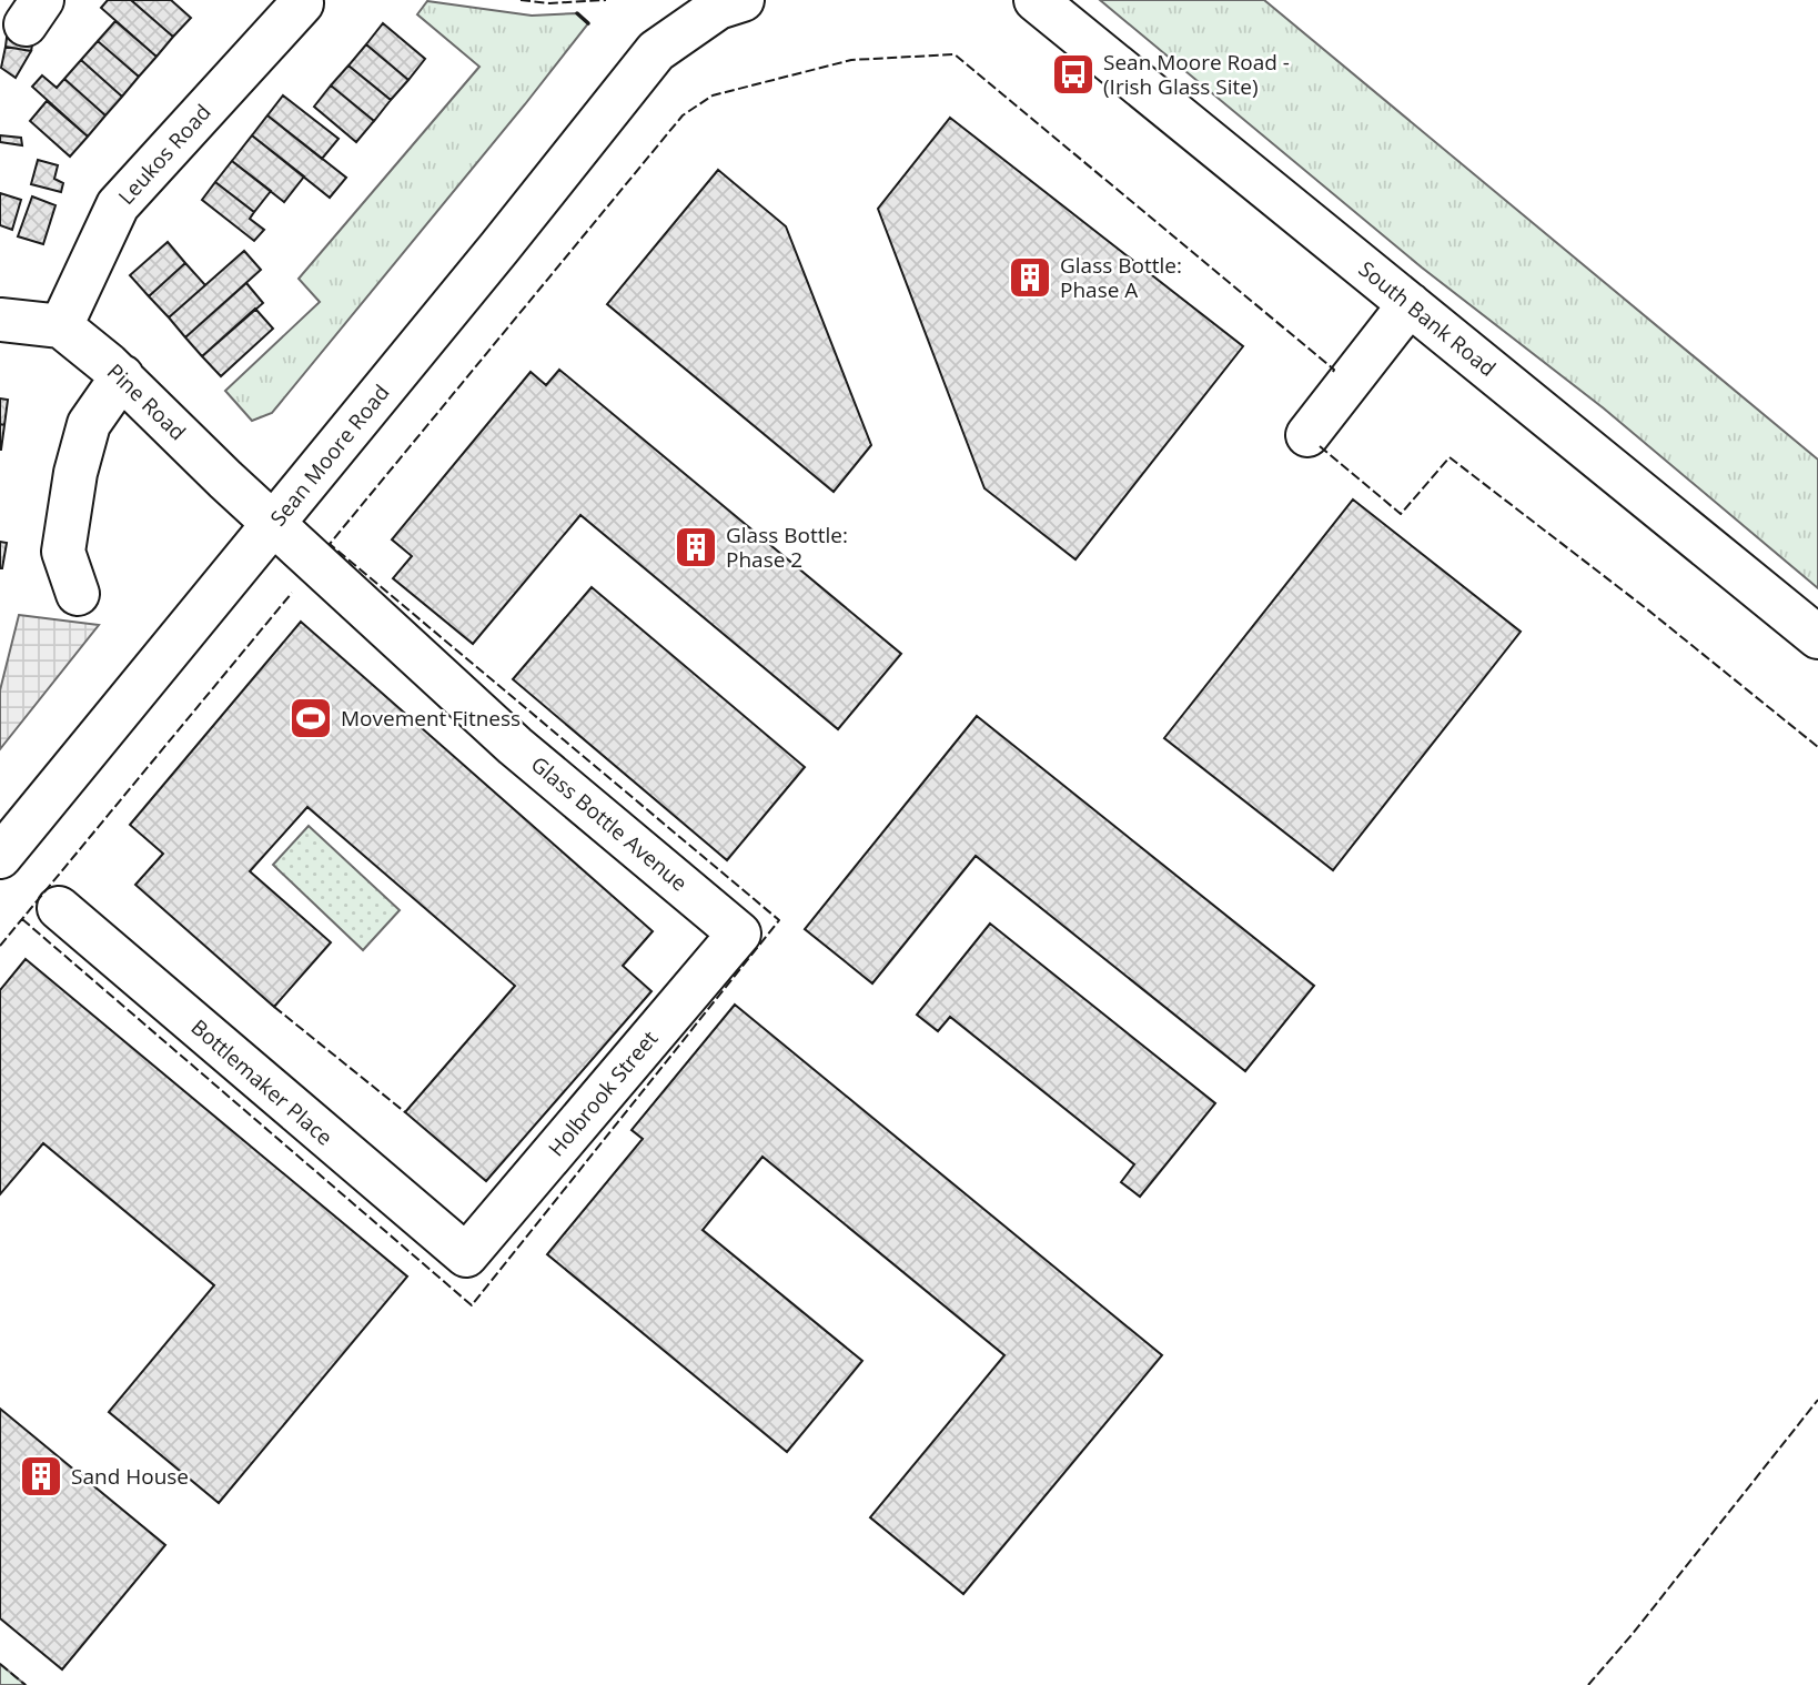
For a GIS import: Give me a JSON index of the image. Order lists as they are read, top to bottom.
{
  "streets": {
    "street": [
      "Leukos Road",
      "South Bank Road",
      "Pine Road",
      "Sean Moore Road",
      "Glass Bottle Avenue",
      "Bottlemaker Place",
      "Holbrook Street"
    ]
  },
  "crossings": [
    ["Leukos Road", "Pine Road"],
    ["Pine Road", "Sean Moore Road"],
    ["Pine Road", "Glass Bottle Avenue"],
    ["Sean Moore Road", "Glass Bottle Avenue"],
    ["Glass Bottle Avenue", "Holbrook Street"],
    ["Bottlemaker Place", "Holbrook Street"]
  ],
  "places": {
    "bus stop": ["Sean Moore Road - (Irish Glass Site)"],
    "building": ["Glass Bottle: Phase A", "Glass Bottle: Phase 2", "Sand House"],
    "sports": ["Movement Fitness"]
  }
}
